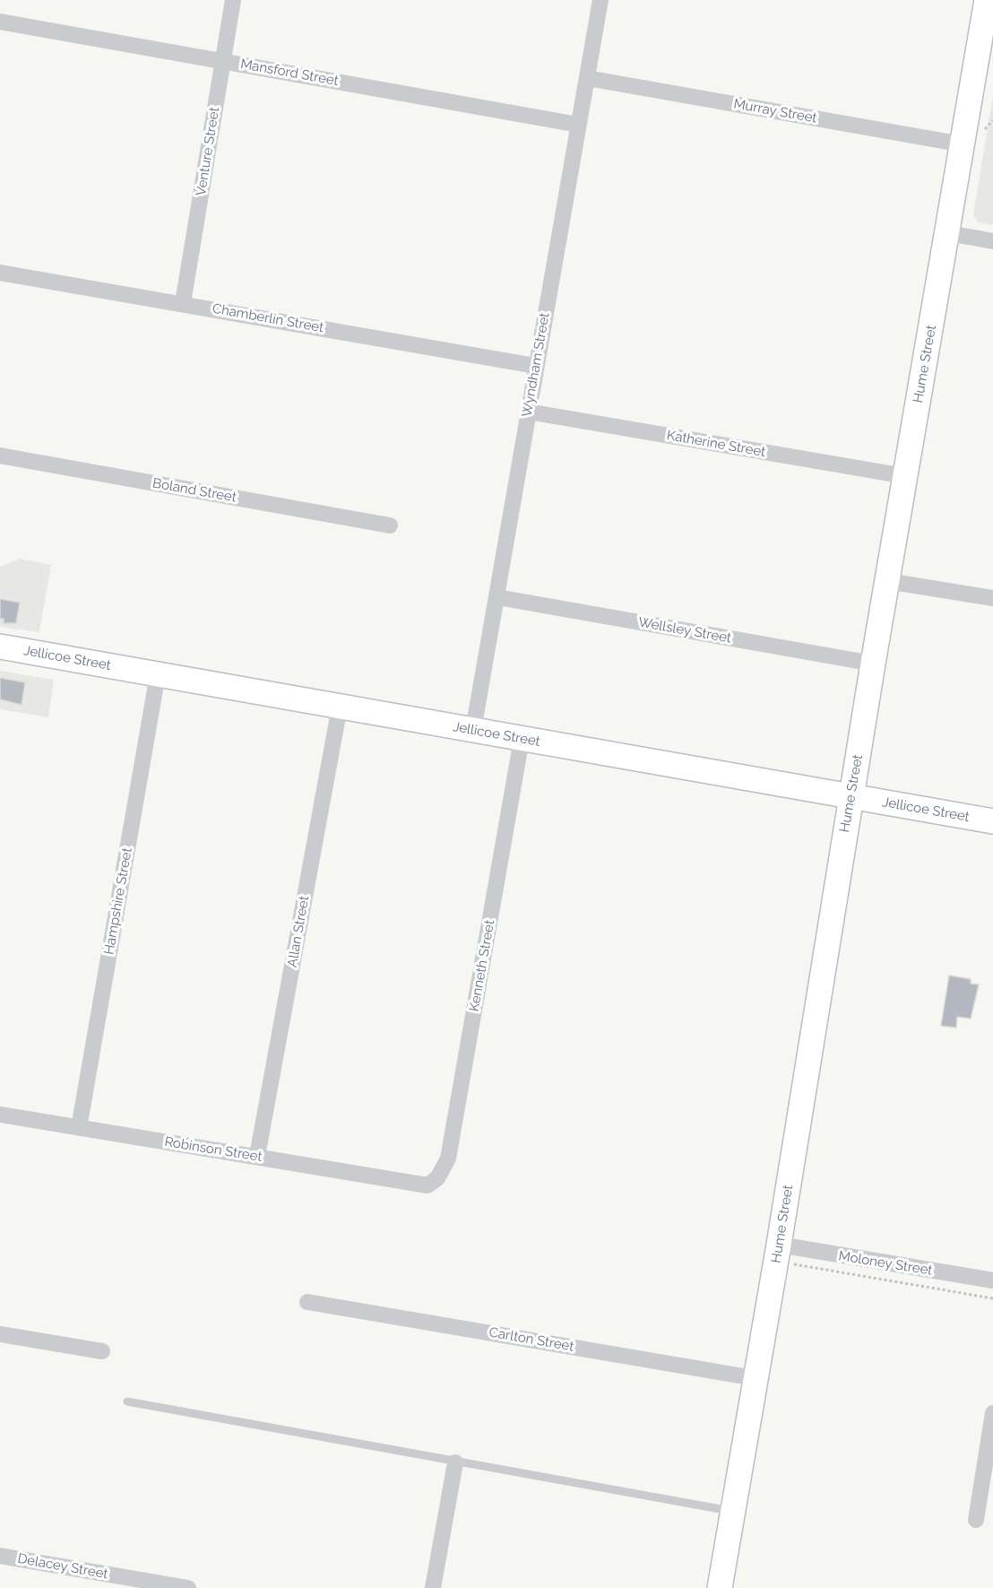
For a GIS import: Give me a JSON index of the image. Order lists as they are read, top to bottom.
{
  "streets": {
    "street": [
      "Mansford Street",
      "Murray Street",
      "Venture Street",
      "Chamberlin Street",
      "Hume Street",
      "Wyndham Street",
      "Katherine Street",
      "Boland Street",
      "Wellsley Street",
      "Jellicoe Street",
      "Hampshire Street",
      "Allan Street",
      "Kenneth Street",
      "Robinson Street",
      "Moloney Street",
      "Carlton Street",
      "Delacey Street"
    ]
  },
  "crossings": [
    ["Mansford Street", "Venture Street"],
    ["Mansford Street", "Wyndham Street"],
    ["Murray Street", "Hume Street"],
    ["Murray Street", "Wyndham Street"],
    ["Venture Street", "Chamberlin Street"],
    ["Chamberlin Street", "Wyndham Street"],
    ["Hume Street", "Katherine Street"],
    ["Hume Street", "Wellsley Street"],
    ["Hume Street", "Jellicoe Street"],
    ["Hume Street", "Moloney Street"],
    ["Hume Street", "Carlton Street"],
    ["Wyndham Street", "Katherine Street"],
    ["Wyndham Street", "Wellsley Street"],
    ["Wyndham Street", "Jellicoe Street"],
    ["Jellicoe Street", "Hampshire Street"],
    ["Jellicoe Street", "Allan Street"],
    ["Jellicoe Street", "Kenneth Street"],
    ["Hampshire Street", "Robinson Street"],
    ["Allan Street", "Robinson Street"],
    ["Kenneth Street", "Robinson Street"]
  ]
}
